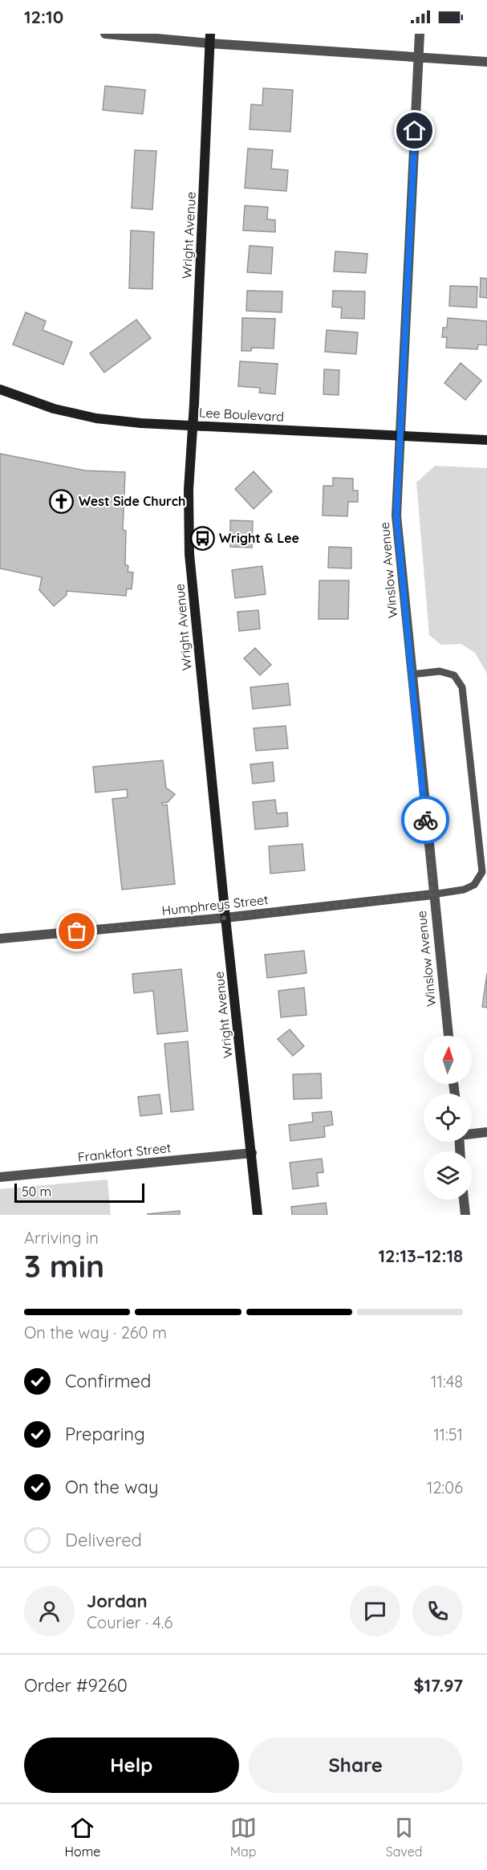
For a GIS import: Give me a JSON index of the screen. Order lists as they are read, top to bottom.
{
  "streets": {
    "street": [
      "Wright Avenue",
      "Lee Boulevard",
      "Winslow Avenue",
      "Humphreys Street",
      "Frankfort Street"
    ]
  },
  "crossings": [
    ["Wright Avenue", "Lee Boulevard"],
    ["Wright Avenue", "Humphreys Street"],
    ["Wright Avenue", "Frankfort Street"],
    ["Lee Boulevard", "Winslow Avenue"],
    ["Winslow Avenue", "Humphreys Street"]
  ],
  "places": {
    "church": ["West Side Church"],
    "bus stop": ["Wright & Lee"]
  },
  "scale_bar": "50 m",
  "north": "top",
  "page": {
    "status": "12:10",
    "scale": "50 m",
    "heading": ["3 min", "Arriving in", "12:13–12:18"],
    "panel": [
      "Jordan",
      "Courier · 4.6",
      "Order #9260",
      "$17.97"
    ],
    "bar": "On the way · 260 m",
    "list": [
      ["Confirmed", "11:48"],
      ["Preparing", "11:51"],
      ["On the way", "12:06"],
      "Delivered"
    ],
    "buttons": ["Help", "Share"],
    "tabs": ["Home", "Map", "Saved"]
  }
}
